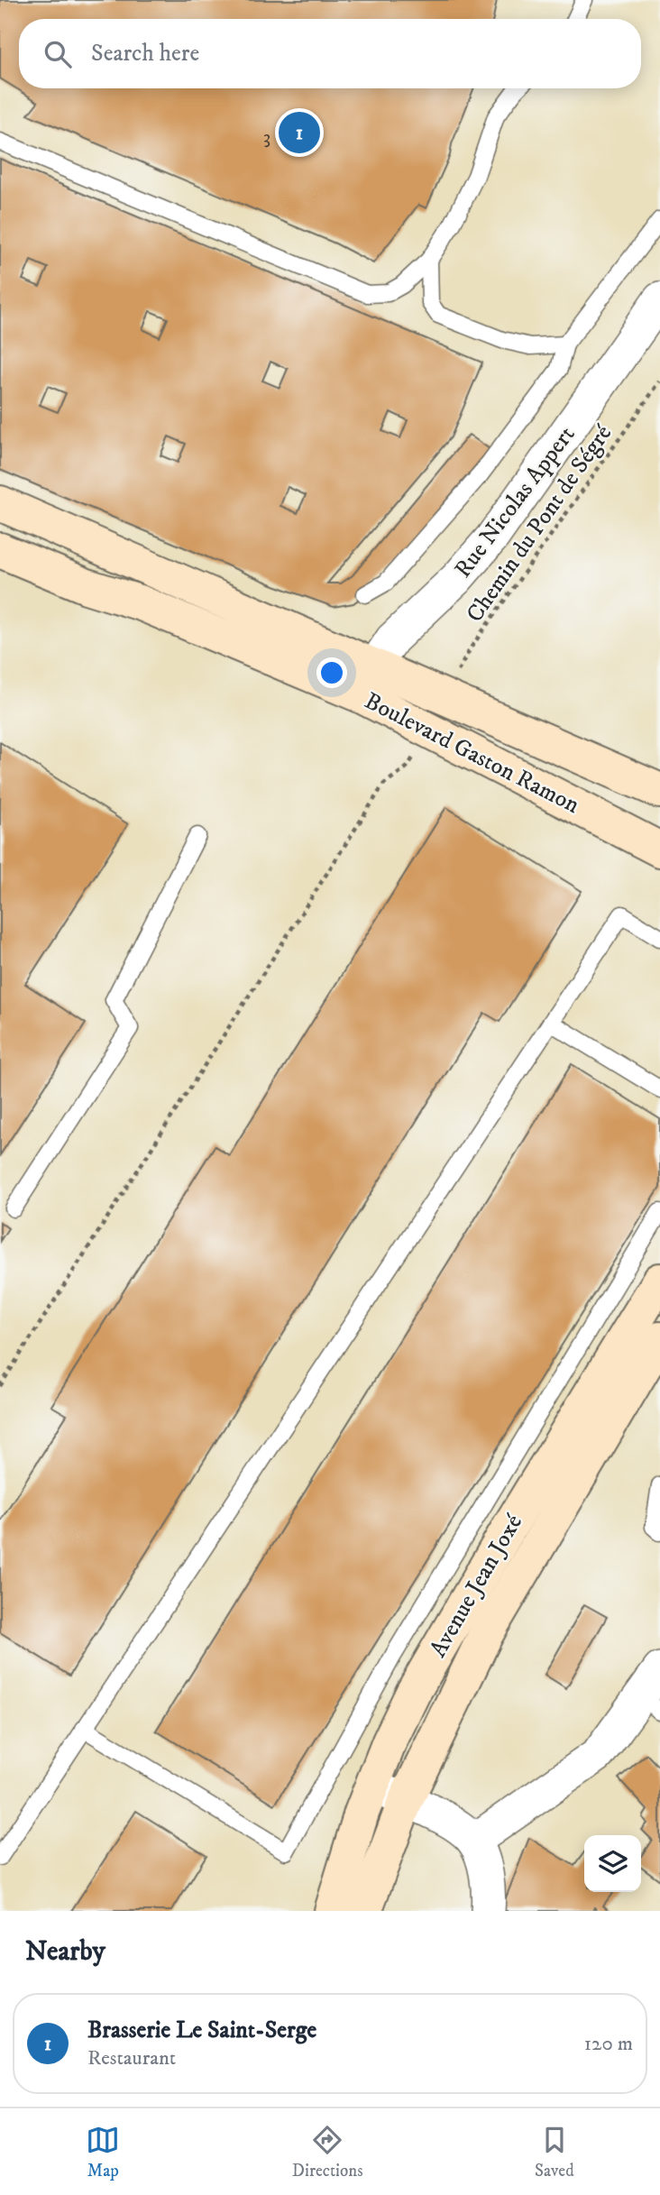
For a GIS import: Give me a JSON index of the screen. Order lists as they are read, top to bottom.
{
  "streets": {
    "main road": ["Boulevard Gaston Ramon", "Avenue Jean Joxé"],
    "street": ["Rue Nicolas Appert"],
    "path": ["Chemin du Pont de Ségré"]
  },
  "crossings": [
    ["Rue Nicolas Appert", "Boulevard Gaston Ramon"]
  ],
  "house_numbers": ["3"],
  "page": {
    "search": "Search here",
    "pins": "1",
    "heading": "Nearby",
    "list": [
      {
        "mark": "1",
        "name": "Brasserie Le Saint-Serge",
        "note": "Restaurant",
        "value": "120 m"
      }
    ],
    "nav": ["Map", "Directions", "Saved"]
  }
}
